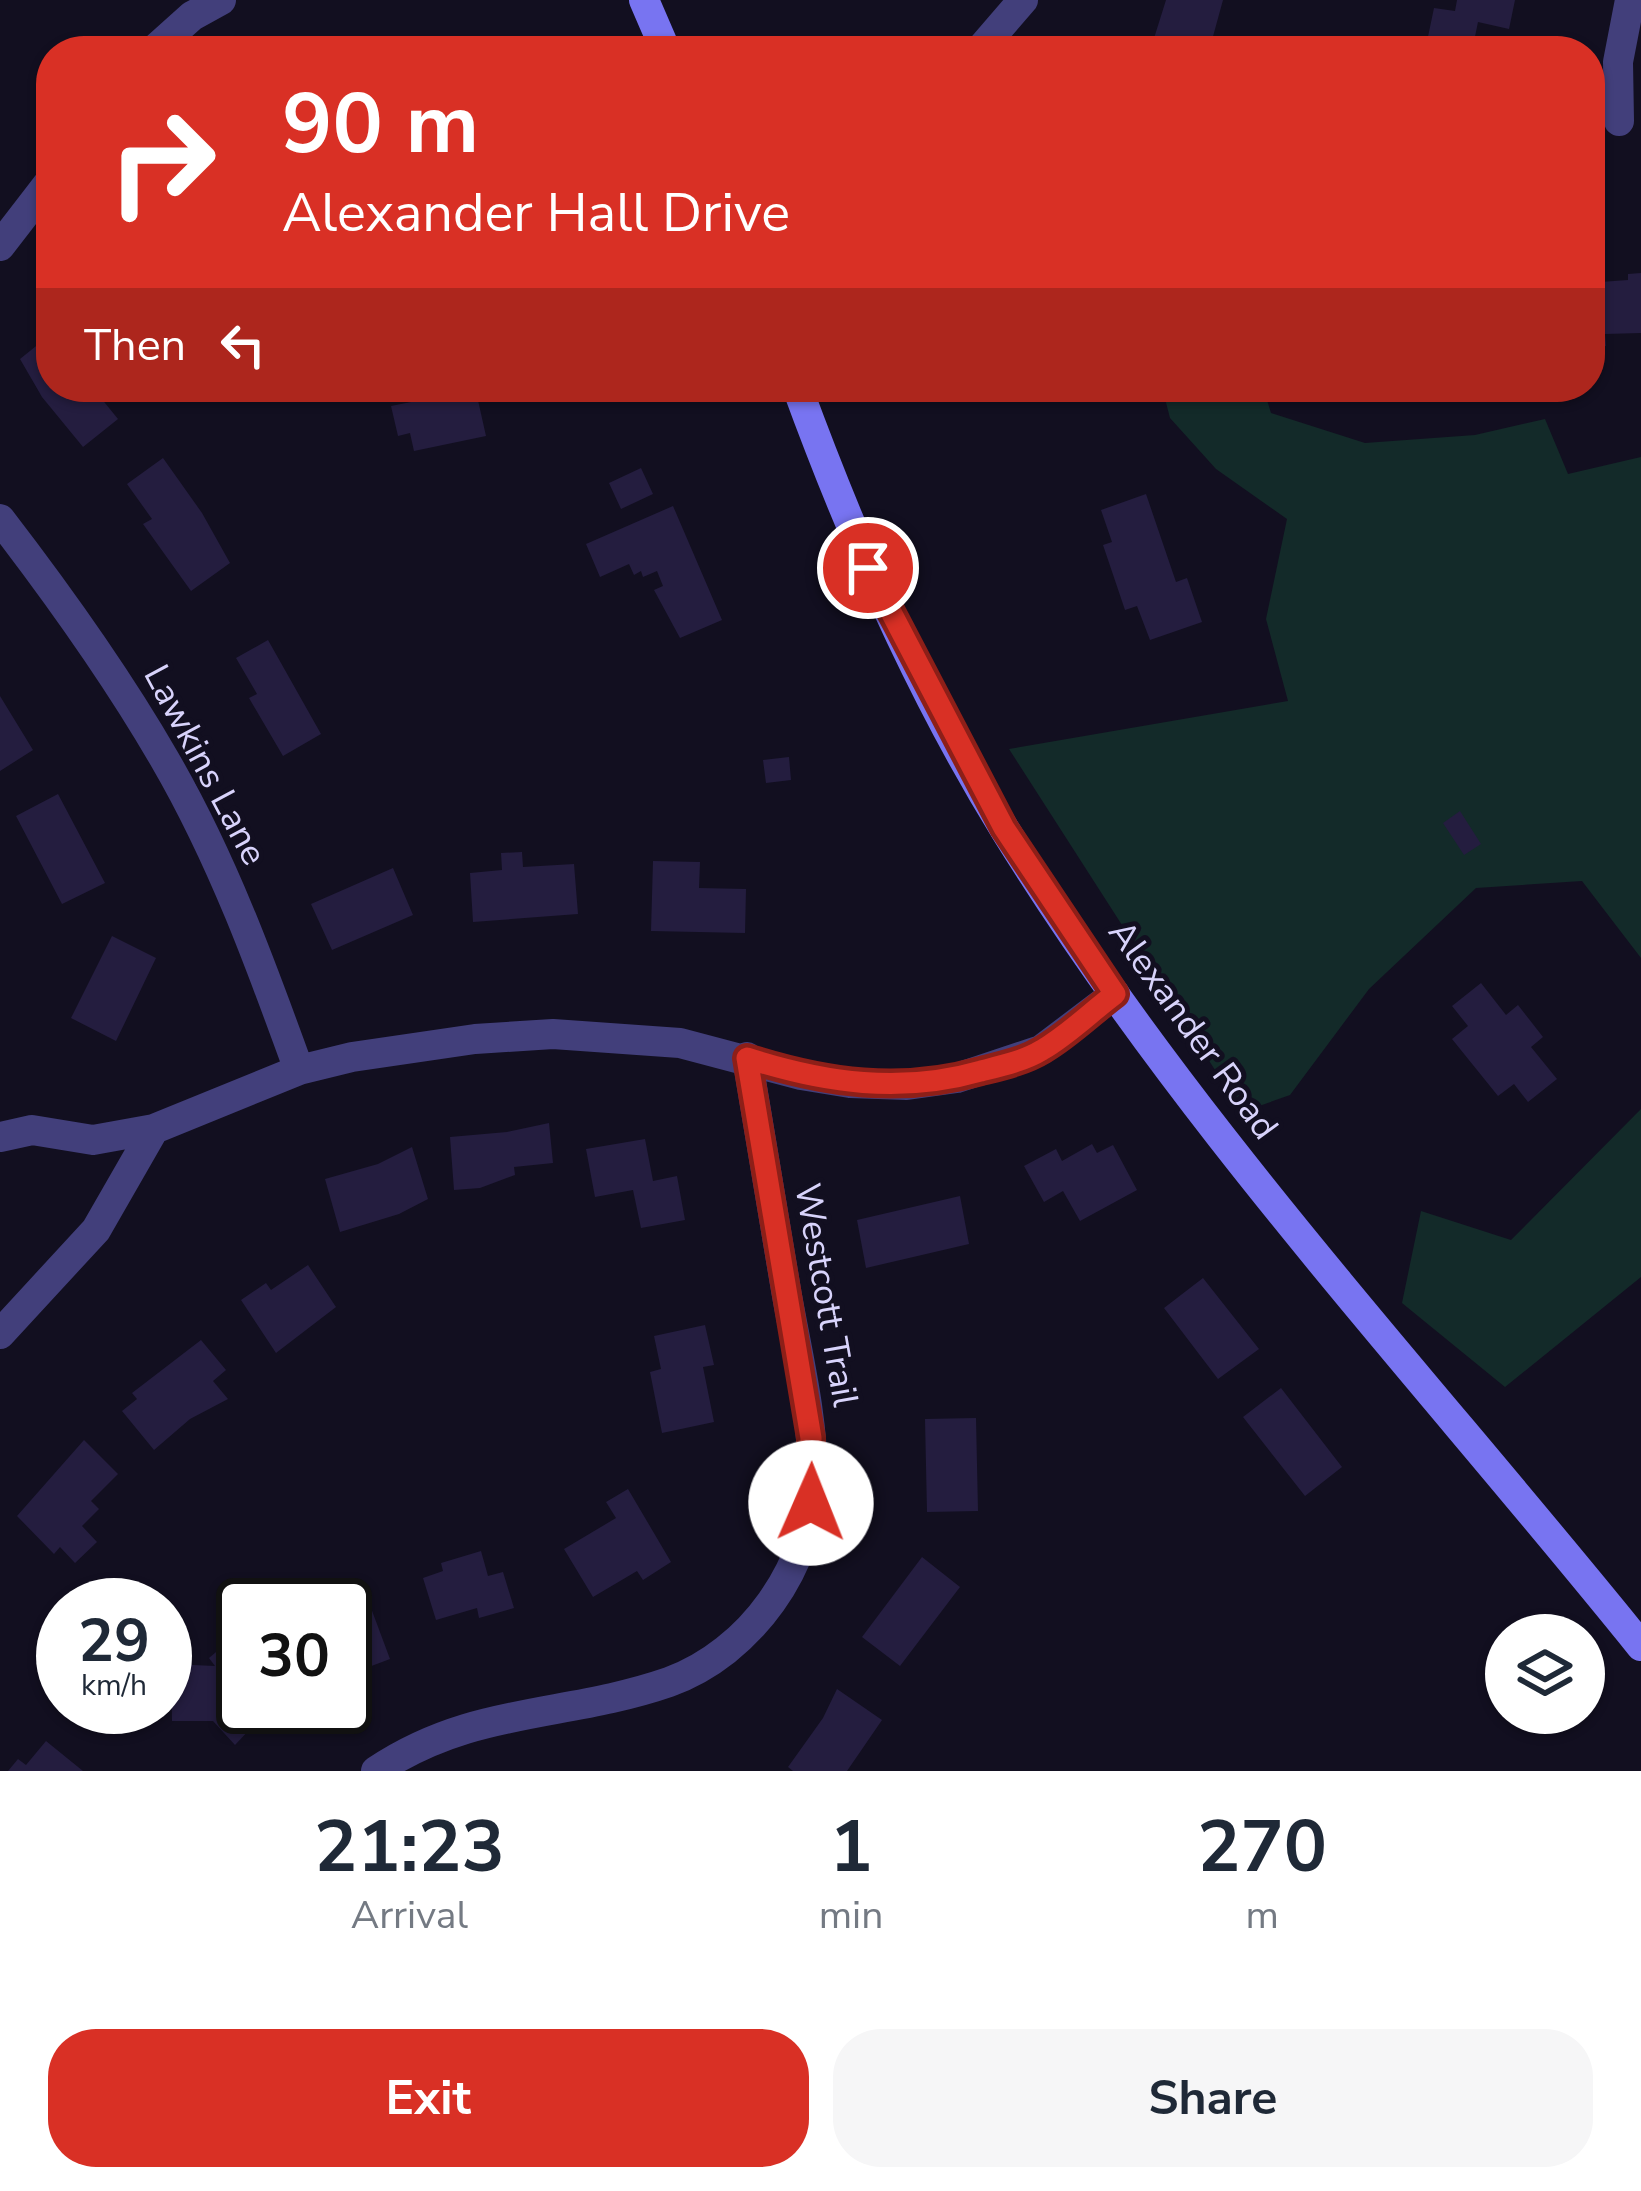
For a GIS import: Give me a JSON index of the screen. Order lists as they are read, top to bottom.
{
  "streets": {
    "street": ["Lawkins Lane", "Alexander Road", "Westcott Trail"]
  },
  "page": {
    "turn": ["90 m", "Alexander Hall Drive"],
    "then": "Then",
    "speed": "29 km/h",
    "limit": "30",
    "eta": [
      "21:23",
      "Arrival",
      "1",
      "min",
      "270",
      "m"
    ],
    "buttons": ["Exit", "Share"]
  }
}
